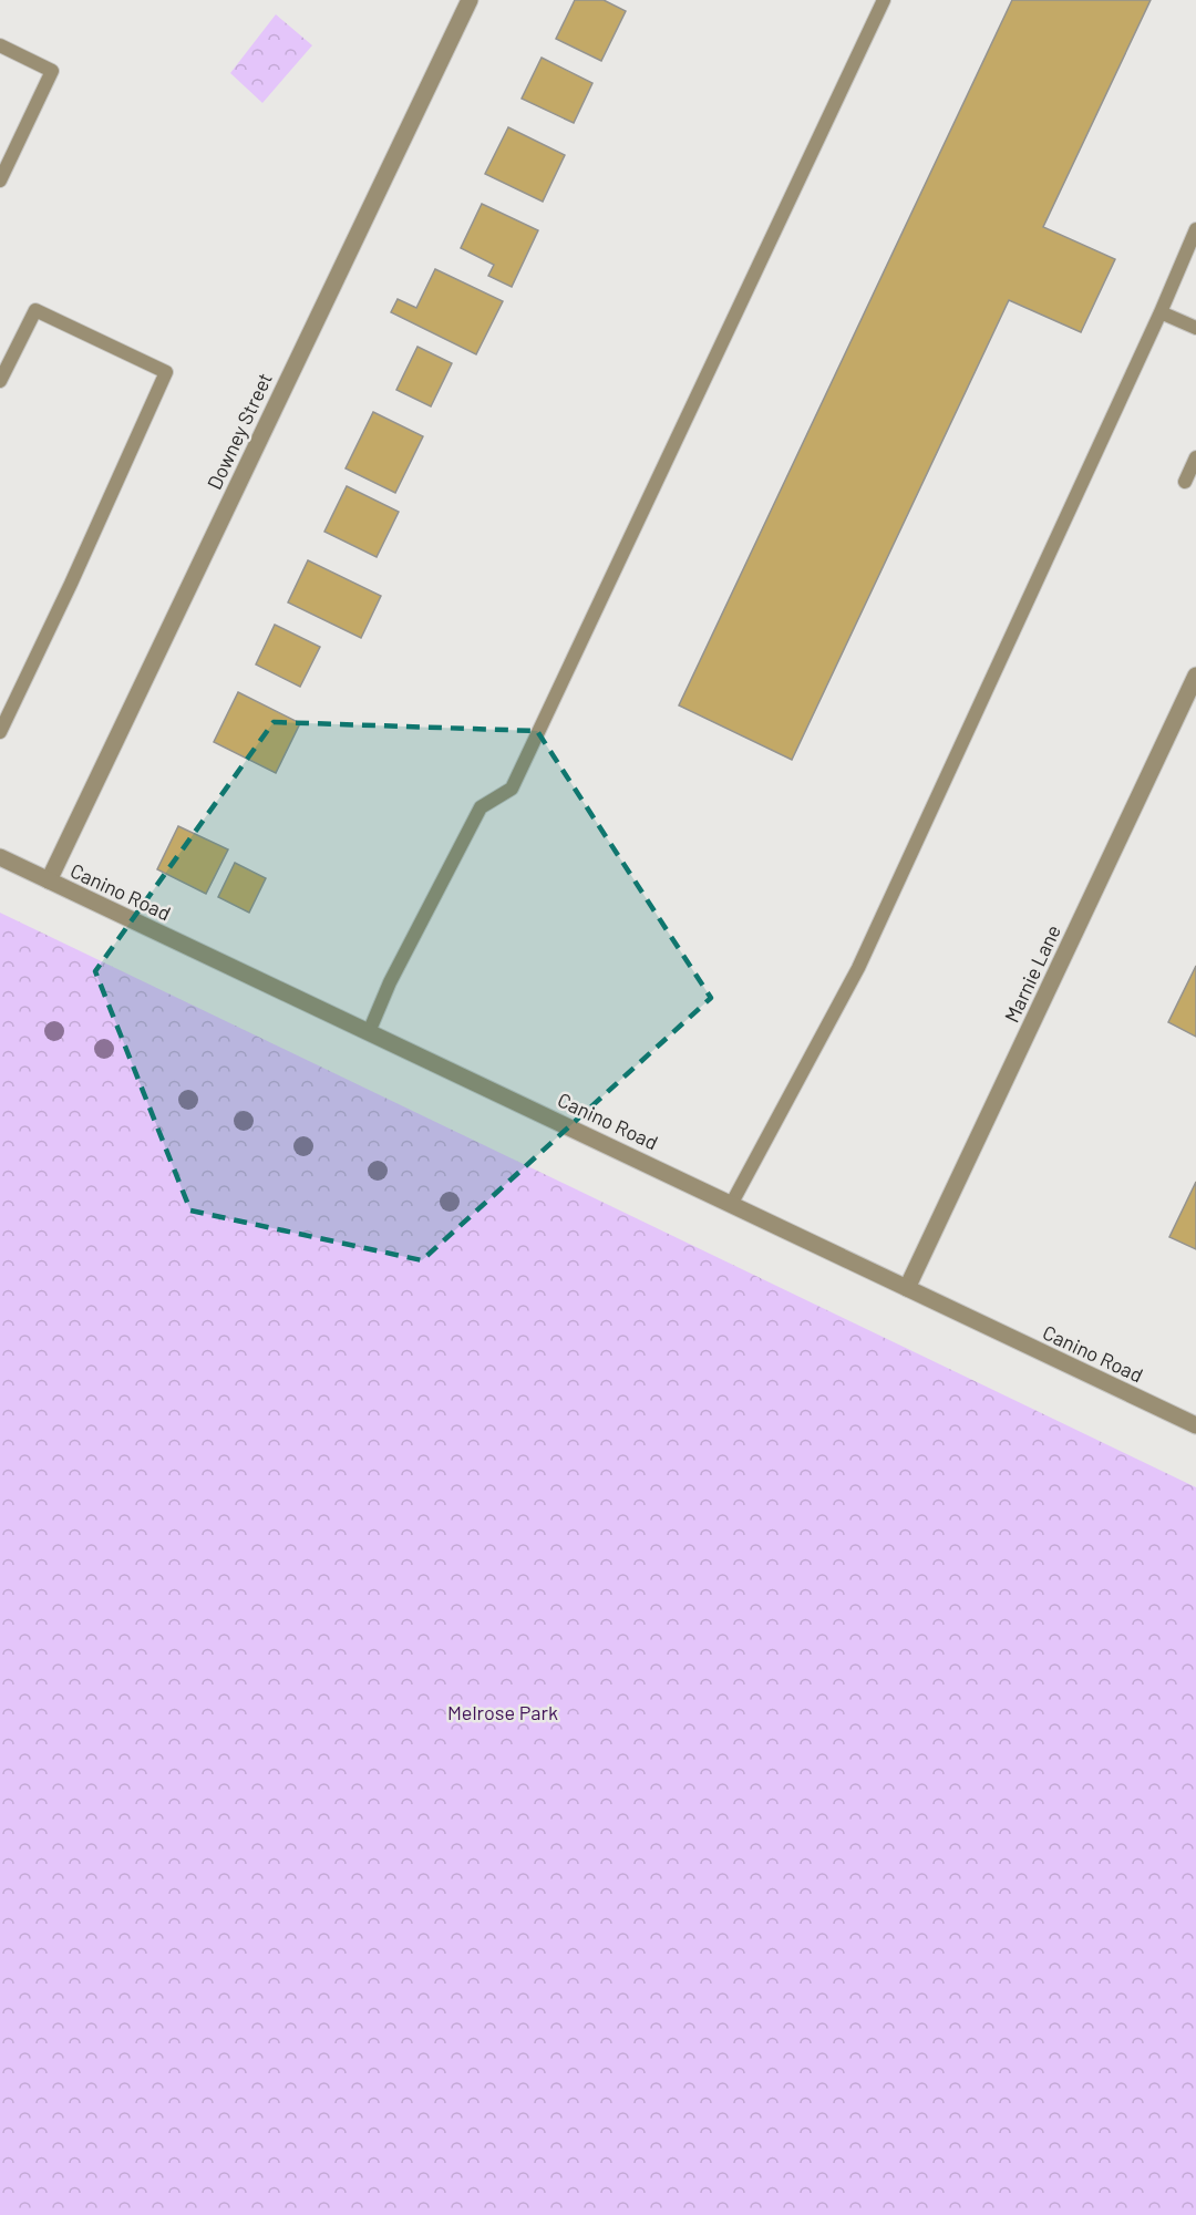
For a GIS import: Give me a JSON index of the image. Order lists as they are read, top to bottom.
{
  "streets": {
    "street": ["Downey Street", "Canino Road", "Marnie Lane"]
  },
  "crossings": [
    ["Downey Street", "Canino Road"],
    ["Canino Road", "Marnie Lane"]
  ],
  "parks": ["Melrose Park"]
}
